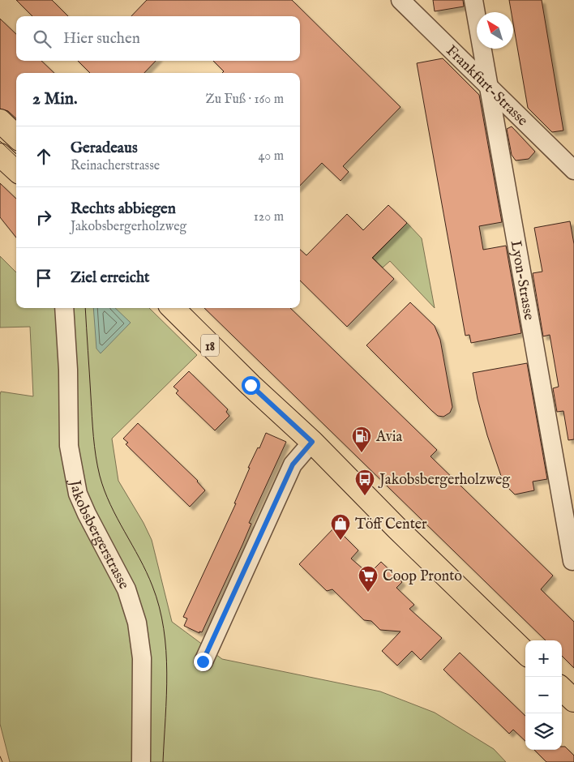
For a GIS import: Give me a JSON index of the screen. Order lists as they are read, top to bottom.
{
  "streets": {
    "main road": ["18"],
    "street": ["Frankfurt-Strasse", "Lyon-Strasse", "Jakobsbergerstrasse"]
  },
  "crossings": [
    ["Frankfurt-Strasse", "Lyon-Strasse"]
  ],
  "places": {
    "fuel station": ["Avia"],
    "bus stop": ["Jakobsbergerholzweg"],
    "shop": ["Töff Center"],
    "supermarket": ["Coop Pronto"]
  },
  "north": "top left",
  "page": {
    "search": "Hier suchen",
    "heading": ["2 Min.", "Zu Fuß · 160 m"],
    "list": [
      ["Geradeaus", "Reinacherstrasse", "40 m"],
      ["Rechts abbiegen", "Jakobsbergerholzweg", "120 m"],
      "Ziel erreicht"
    ],
    "map_buttons": ["+", "−"]
  }
}
